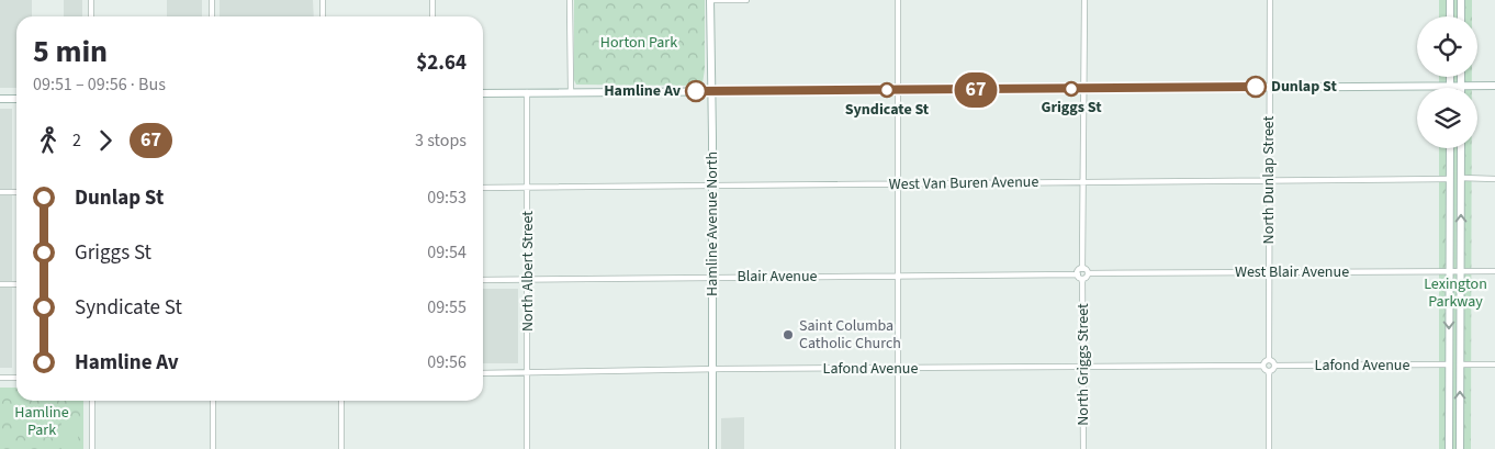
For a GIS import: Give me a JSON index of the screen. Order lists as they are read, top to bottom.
{
  "streets": {
    "street": [
      "North Dunlap Street",
      "West Van Buren Avenue",
      "Hamline Avenue North",
      "North Albert Street",
      "West Blair Avenue",
      "Blair Avenue",
      "North Griggs Street",
      "Lafond Avenue"
    ]
  },
  "crossings": [
    ["North Dunlap Street", "West Van Buren Avenue"],
    ["North Dunlap Street", "West Blair Avenue"],
    ["North Dunlap Street", "Lafond Avenue"],
    ["West Van Buren Avenue", "Hamline Avenue North"],
    ["West Van Buren Avenue", "North Albert Street"],
    ["Hamline Avenue North", "Blair Avenue"],
    ["Hamline Avenue North", "Lafond Avenue"],
    ["North Albert Street", "Blair Avenue"],
    ["North Albert Street", "Lafond Avenue"],
    ["West Blair Avenue", "Blair Avenue"],
    ["West Blair Avenue", "North Griggs Street"],
    ["Blair Avenue", "North Griggs Street"],
    ["North Griggs Street", "Lafond Avenue"]
  ],
  "parks": ["Horton Park", "Lexington Parkway", "Hamline Park"],
  "places": [
    "Dunlap St",
    "Griggs St",
    "Syndicate St",
    "Hamline Av",
    "Saint Columba Catholic Church"
  ],
  "lines": ["bus line 67"],
  "page": {
    "on_map": "67",
    "heading": ["5 min", "09:51 – 09:56 · Bus", "$2.64"],
    "legs": ["2", "67", "3 stops"],
    "list": [
      {
        "name": "Dunlap St",
        "value": "09:53"
      },
      {
        "name": "Griggs St",
        "value": "09:54"
      },
      {
        "name": "Syndicate St",
        "value": "09:55"
      },
      {
        "name": "Hamline Av",
        "value": "09:56"
      }
    ]
  }
}
